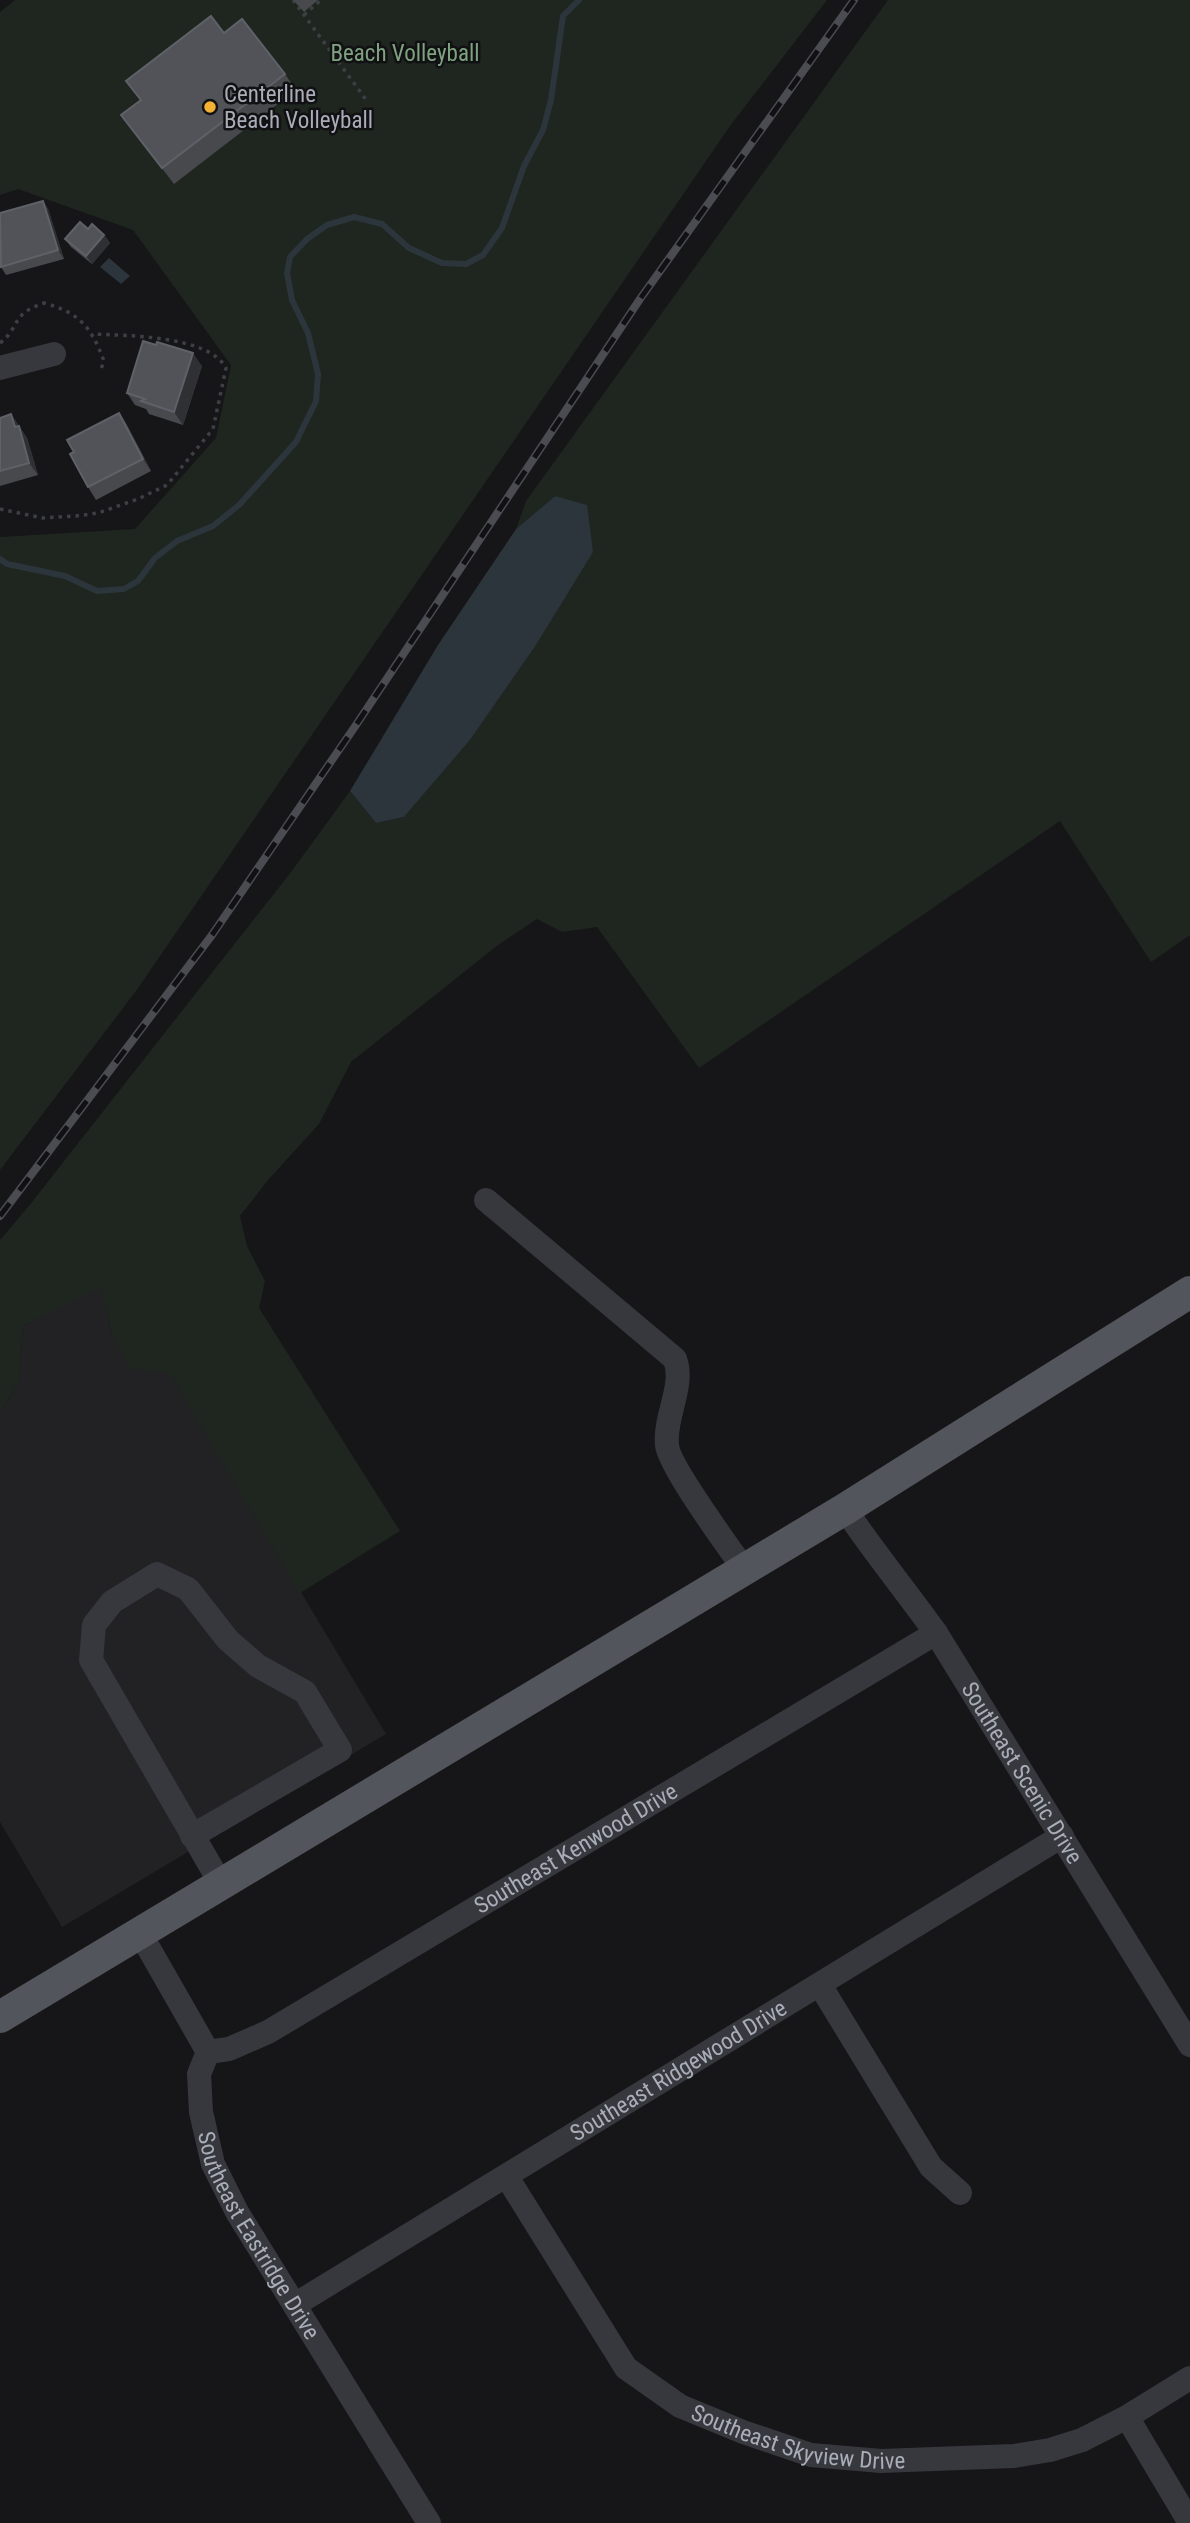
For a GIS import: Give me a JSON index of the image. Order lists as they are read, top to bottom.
{
  "streets": {
    "street": [
      "Southeast Scenic Drive",
      "Southeast Kenwood Drive",
      "Southeast Ridgewood Drive",
      "Southeast Eastridge Drive",
      "Southeast Skyview Drive"
    ]
  },
  "crossings": [
    ["Southeast Scenic Drive", "Southeast Kenwood Drive"],
    ["Southeast Scenic Drive", "Southeast Ridgewood Drive"],
    ["Southeast Kenwood Drive", "Southeast Eastridge Drive"],
    ["Southeast Ridgewood Drive", "Southeast Eastridge Drive"],
    ["Southeast Ridgewood Drive", "Southeast Skyview Drive"]
  ],
  "parks": ["Beach Volleyball"],
  "places": ["Centerline Beach Volleyball"]
}
